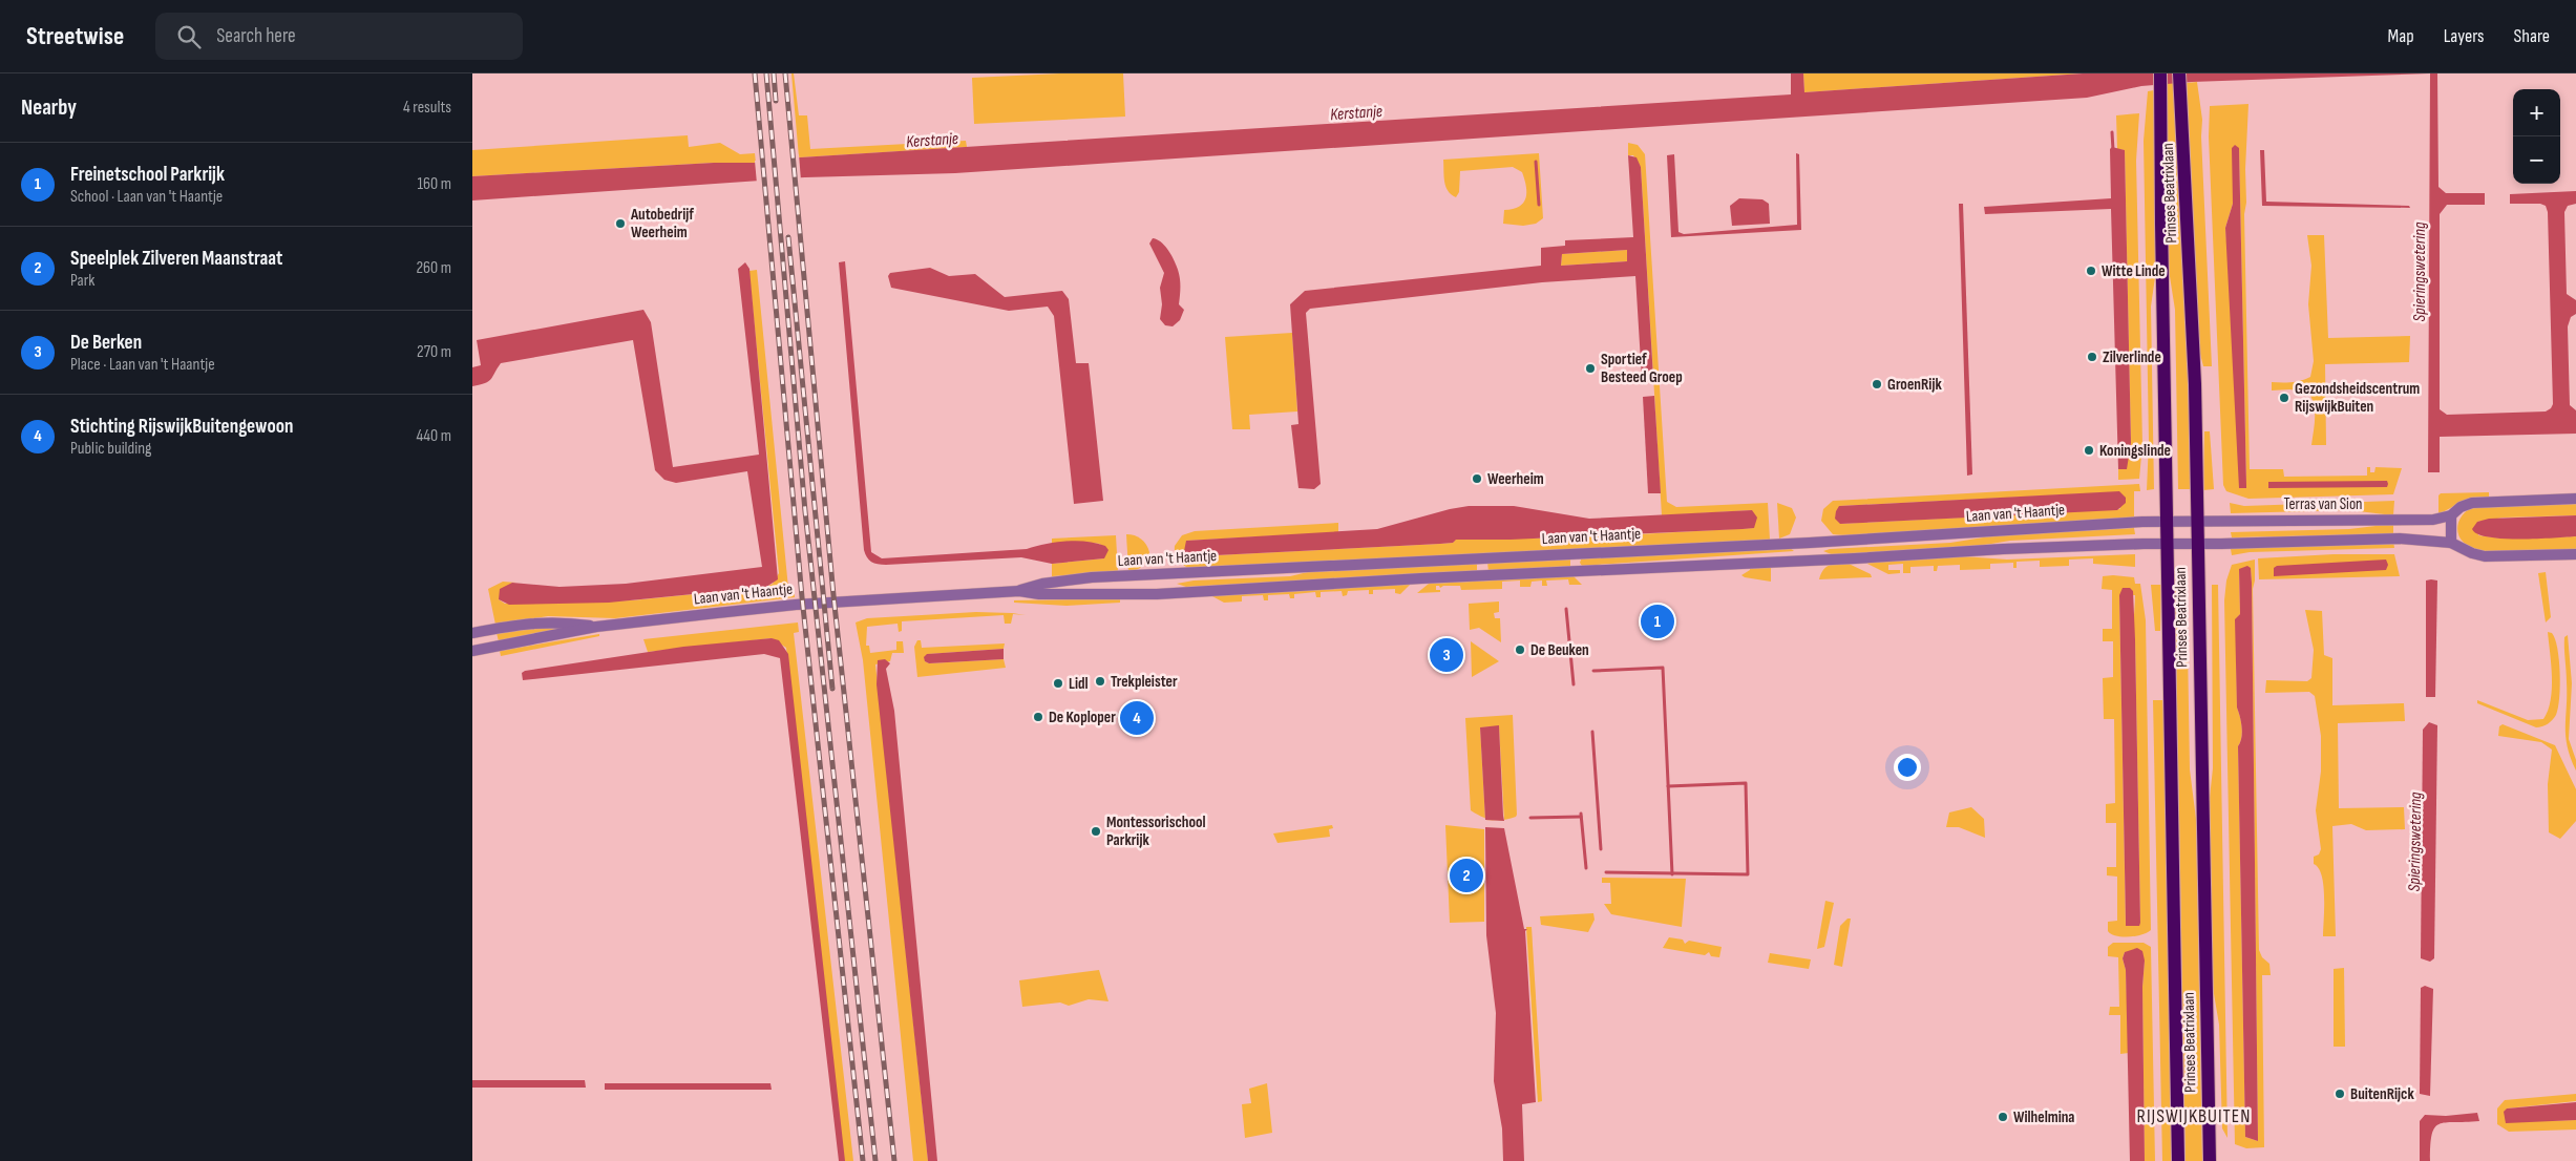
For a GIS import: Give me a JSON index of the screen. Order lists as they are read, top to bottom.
{
  "streets": {
    "main road": ["Prinses Beatrixlaan"],
    "street": ["Terras van Sion", "Laan van 't Haantje"]
  },
  "crossings": [
    ["Prinses Beatrixlaan", "Terras van Sion"],
    ["Prinses Beatrixlaan", "Laan van 't Haantje"],
    ["Terras van Sion", "Laan van 't Haantje"]
  ],
  "districts": ["RIJSWIJKBUITEN"],
  "water": ["Kerstanje", "Spieringswetering"],
  "places": [
    "Autobedrijf Weerheim",
    "Witte Linde",
    "Zilverlinde",
    "Sportief Besteed Groep",
    "GroenRijk",
    "Gezondsheidscentrum RijswijkBuiten",
    "Koningslinde",
    "Weerheim",
    "De Beuken",
    "Trekpleister",
    "Lidl",
    "De Koploper",
    "Montessorischool Parkrijk",
    "BuitenRijck",
    "Wilhelmina"
  ],
  "page": {
    "header": "Streetwise",
    "search": "Search here",
    "nav": ["Map", "Layers", "Share"],
    "heading": ["Nearby", "4 results"],
    "map_buttons": ["+", "−"],
    "list": [
      {
        "mark": "1",
        "name": "Freinetschool Parkrijk",
        "note": "School · Laan van 't Haantje",
        "value": "160 m"
      },
      {
        "mark": "2",
        "name": "Speelplek Zilveren Maanstraat",
        "note": "Park",
        "value": "260 m"
      },
      {
        "mark": "3",
        "name": "De Berken",
        "note": "Place · Laan van 't Haantje",
        "value": "270 m"
      },
      {
        "mark": "4",
        "name": "Stichting RijswijkBuitengewoon",
        "note": "Public building",
        "value": "440 m"
      }
    ],
    "pins": [
      "1",
      "3",
      "4",
      "2"
    ]
  }
}
